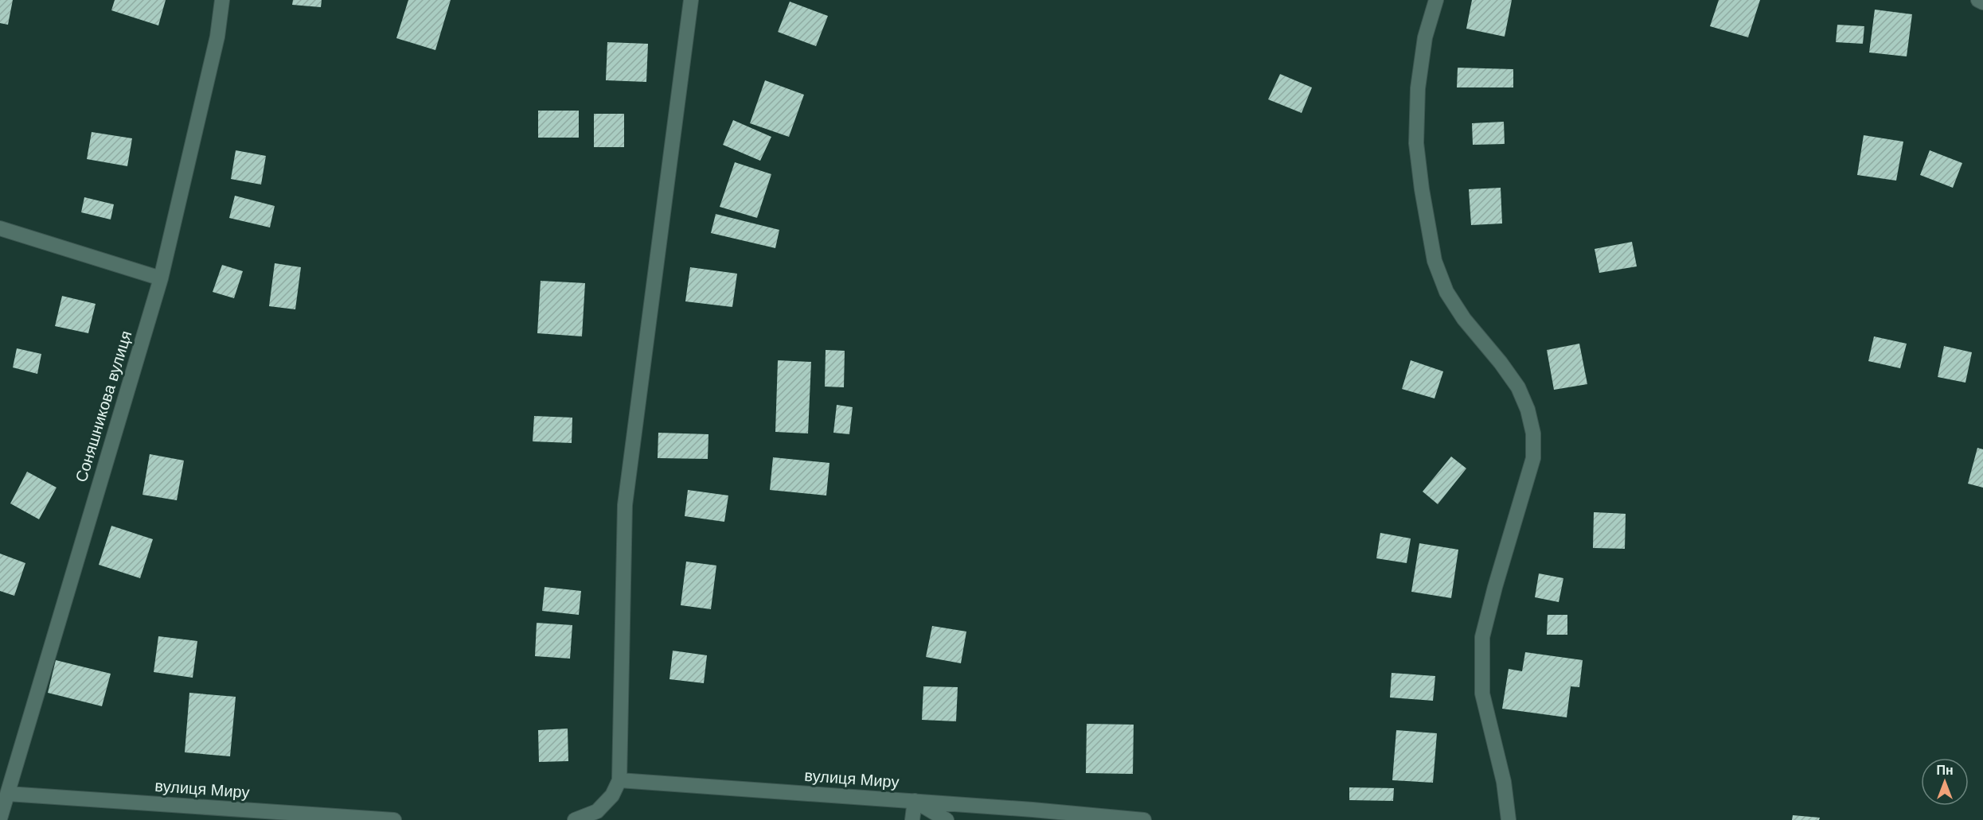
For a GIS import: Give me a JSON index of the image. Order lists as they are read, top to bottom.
{
  "streets": {
    "street": ["Соняшникова вулиця", "вулиця Миру"]
  },
  "crossings": [
    ["Соняшникова вулиця", "вулиця Миру"]
  ],
  "north": "top"
}
